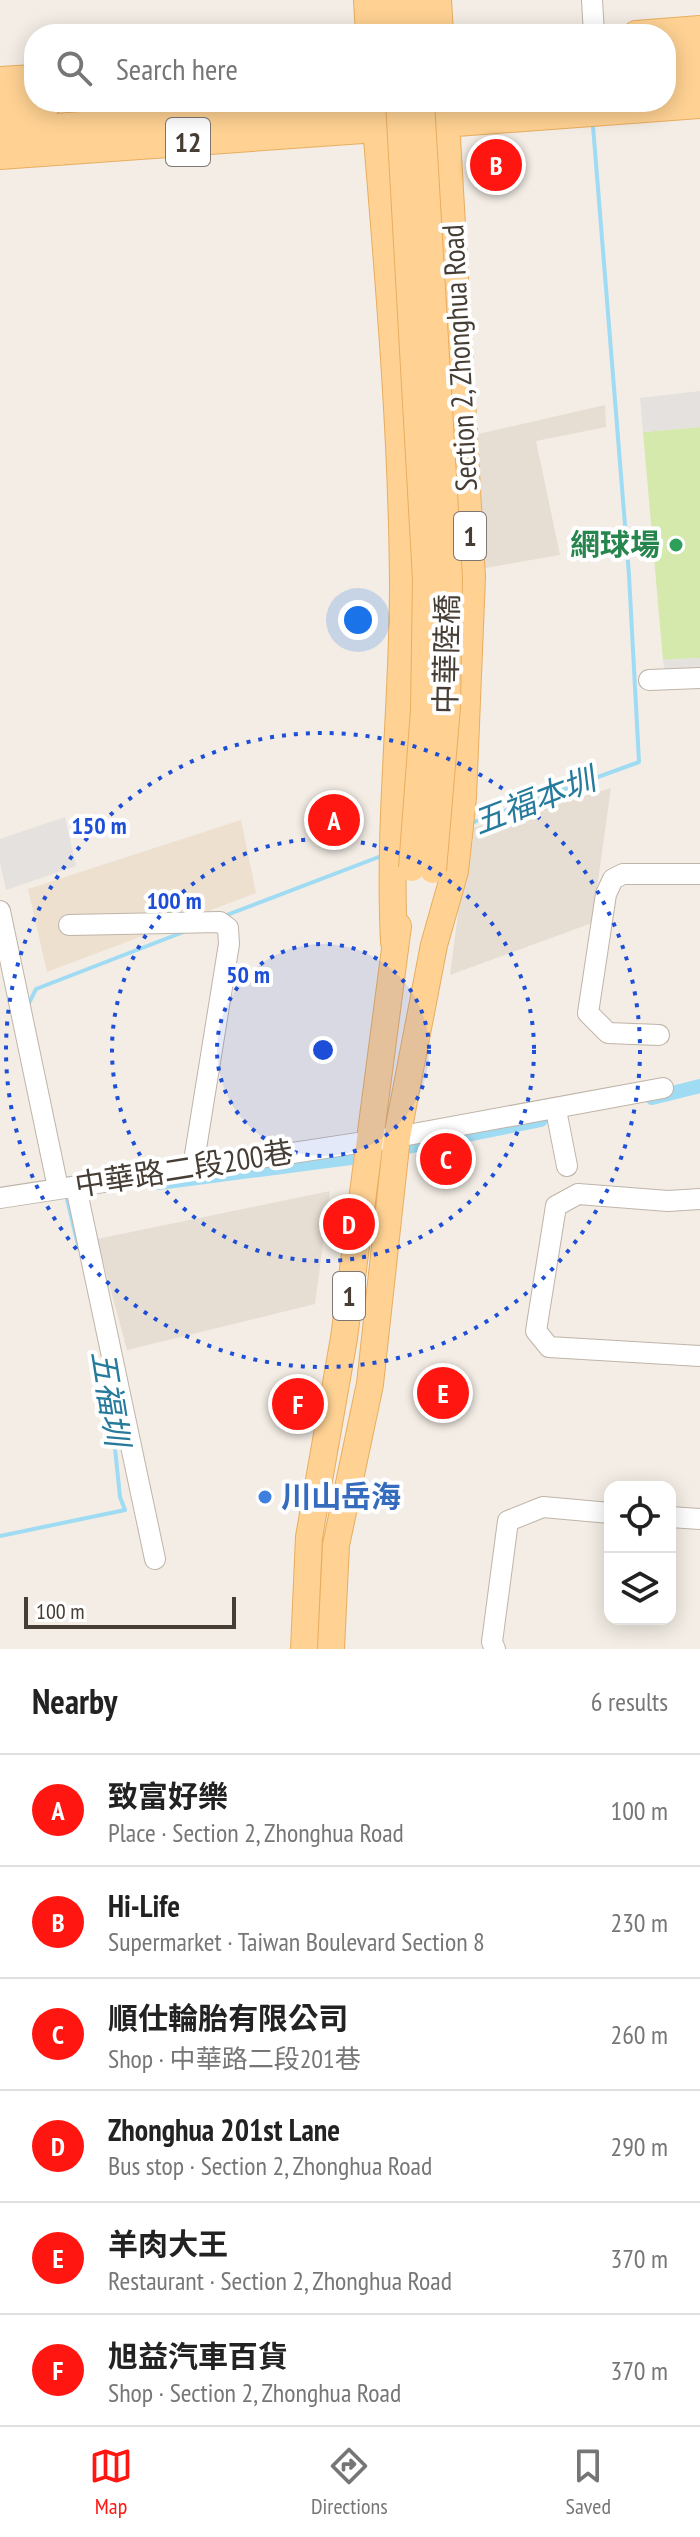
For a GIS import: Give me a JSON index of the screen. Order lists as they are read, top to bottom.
{
  "streets": {
    "main road": [
      "12",
      "Section 2, Zhonghua Road",
      "1",
      "中華陸橋"
    ],
    "street": ["中華路二段200巷"]
  },
  "crossings": [
    ["12", "Section 2, Zhonghua Road"],
    ["Section 2, Zhonghua Road", "1"],
    ["Section 2, Zhonghua Road", "中華陸橋"],
    ["Section 2, Zhonghua Road", "中華路二段200巷"],
    ["1", "中華陸橋"],
    ["1", "中華路二段200巷"]
  ],
  "water": ["五福本圳", "五福圳"],
  "places": ["網球場", "川山岳海"],
  "scale_bar": "100 m",
  "page": {
    "search": "Search here",
    "pins": [
      "B",
      "A",
      "C",
      "D",
      "E",
      "F"
    ],
    "scale": "100 m",
    "heading": ["Nearby", "6 results"],
    "list": [
      {
        "mark": "A",
        "name": "致富好樂",
        "note": "Place · Section 2, Zhonghua Road",
        "value": "100 m"
      },
      {
        "mark": "B",
        "name": "Hi-Life",
        "note": "Supermarket · Taiwan Boulevard Section 8",
        "value": "230 m"
      },
      {
        "mark": "C",
        "name": "順仕輪胎有限公司",
        "note": "Shop · 中華路二段201巷",
        "value": "260 m"
      },
      {
        "mark": "D",
        "name": "Zhonghua 201st Lane",
        "note": "Bus stop · Section 2, Zhonghua Road",
        "value": "290 m"
      },
      {
        "mark": "E",
        "name": "羊肉大王",
        "note": "Restaurant · Section 2, Zhonghua Road",
        "value": "370 m"
      },
      {
        "mark": "F",
        "name": "旭益汽車百貨",
        "note": "Shop · Section 2, Zhonghua Road",
        "value": "370 m"
      }
    ],
    "nav": ["Map", "Directions", "Saved"]
  },
  "rings": ["150 m", "100 m", "50 m"]
}
